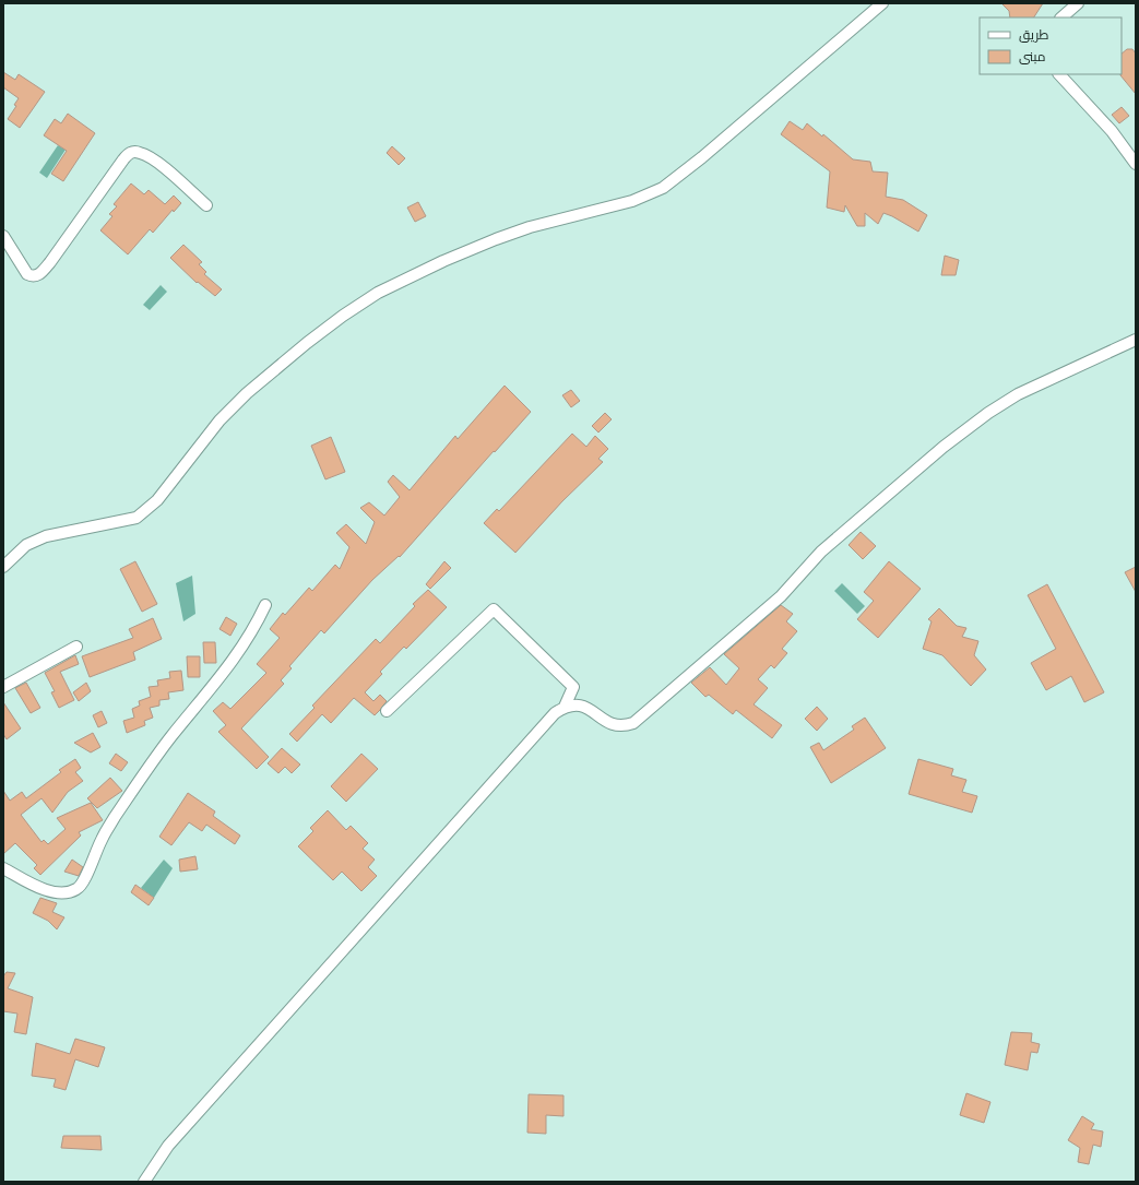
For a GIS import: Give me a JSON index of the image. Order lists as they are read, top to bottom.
{
  "legend": ["طريق", "مبنى"]
}
